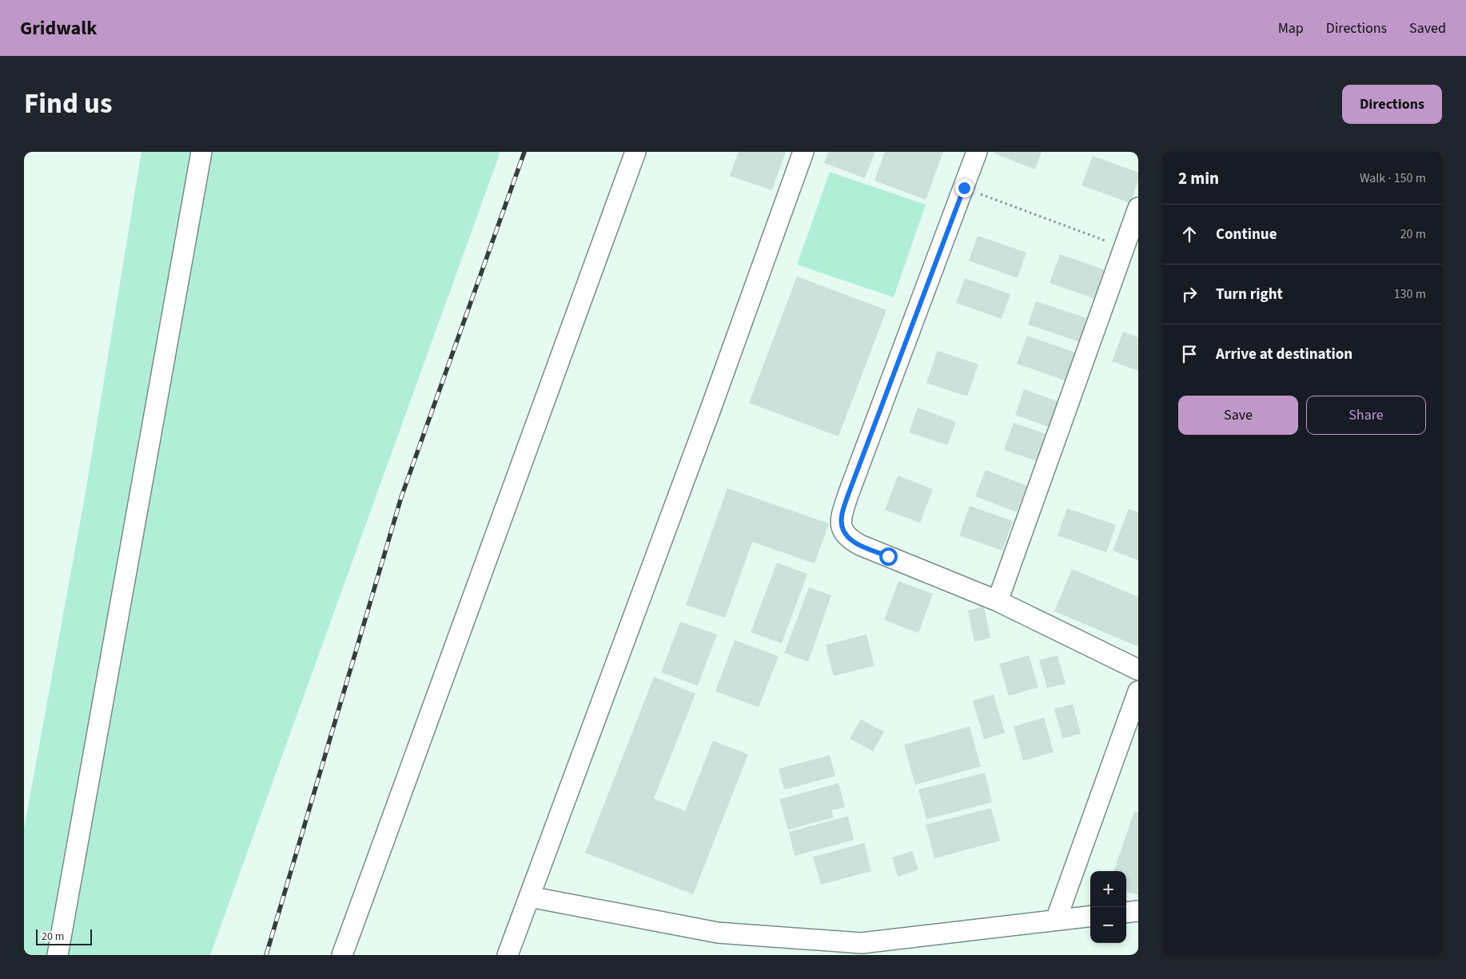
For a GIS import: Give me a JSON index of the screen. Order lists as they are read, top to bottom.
{
  "scale_bar": "20 m",
  "page": {
    "header": "Gridwalk",
    "nav": ["Map", "Directions", "Saved"],
    "title": "Find us",
    "buttons": [
      "Directions",
      ["Save", "Share"]
    ],
    "heading": ["2 min", "Walk · 150 m"],
    "list": [
      ["Continue", "20 m"],
      ["Turn right", "130 m"],
      "Arrive at destination"
    ],
    "map_buttons": ["+", "−"],
    "scale": "20 m"
  }
}
